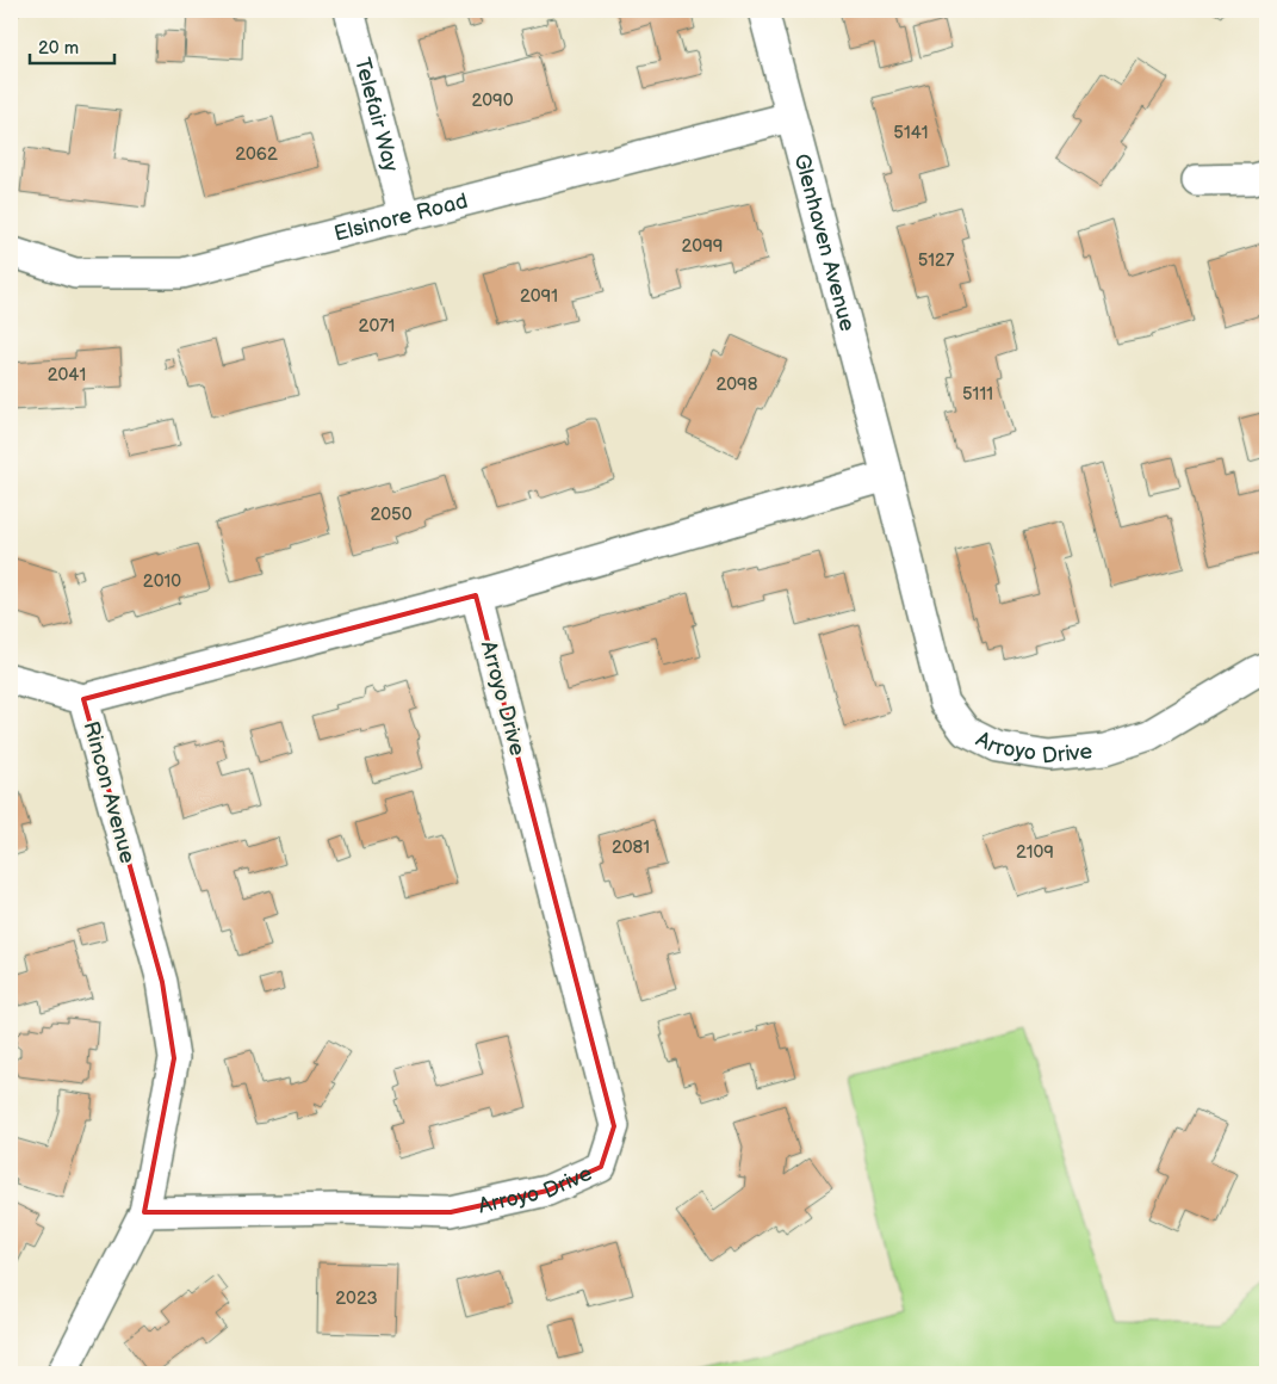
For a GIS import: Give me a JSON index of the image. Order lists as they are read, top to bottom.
{
  "streets": {
    "street": [
      "Telefair Way",
      "Elsinore Road",
      "Glenhaven Avenue",
      "Arroyo Drive",
      "Rincon Avenue"
    ]
  },
  "crossings": [
    ["Telefair Way", "Elsinore Road"],
    ["Elsinore Road", "Glenhaven Avenue"],
    ["Glenhaven Avenue", "Arroyo Drive"],
    ["Arroyo Drive", "Rincon Avenue"]
  ],
  "house_numbers": [
    "2090",
    "5141",
    "2062",
    "2099",
    "5127",
    "2091",
    "2071",
    "2041",
    "2098",
    "5111",
    "2050",
    "2010",
    "2081",
    "2109",
    "2023"
  ],
  "scale_bar": "20 m"
}
